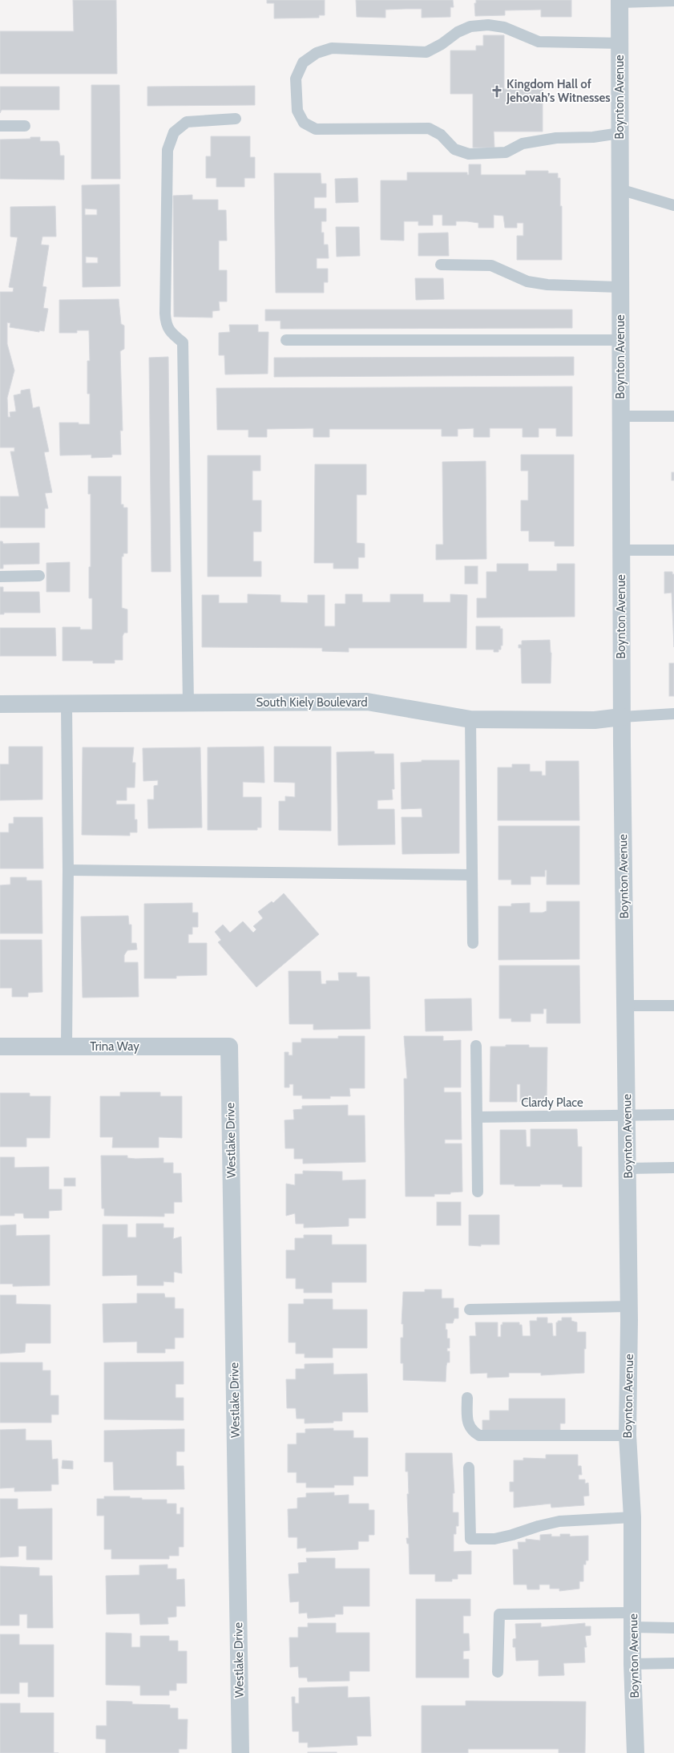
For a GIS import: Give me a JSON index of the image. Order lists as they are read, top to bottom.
{
  "streets": {
    "street": [
      "Boynton Avenue",
      "South Kiely Boulevard",
      "Trina Way",
      "Westlake Drive"
    ],
    "lane": ["Clardy Place"]
  },
  "crossings": [
    ["Boynton Avenue", "South Kiely Boulevard"],
    ["Boynton Avenue", "Clardy Place"],
    ["Trina Way", "Westlake Drive"]
  ],
  "places": {
    "church": ["Kingdom Hall of Jehovah’s Witnesses"]
  }
}
